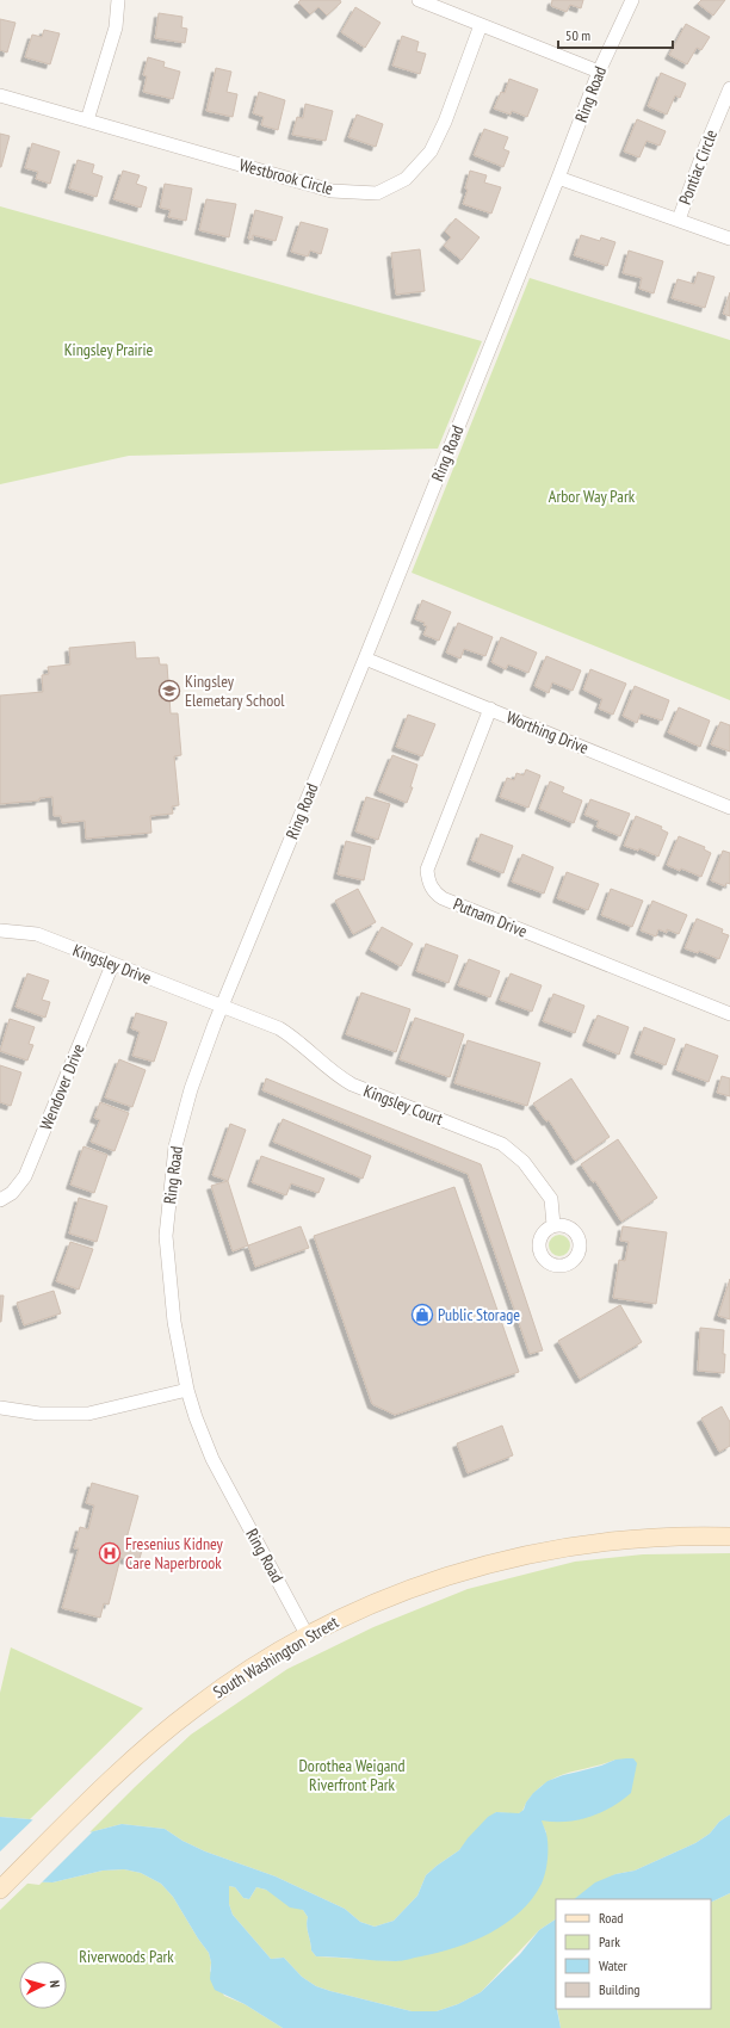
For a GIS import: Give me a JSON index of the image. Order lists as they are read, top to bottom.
{
  "streets": {
    "main road": ["South Washington Street"],
    "street": [
      "Ring Road",
      "Pontiac Circle",
      "Westbrook Circle",
      "Worthing Drive",
      "Putnam Drive",
      "Kingsley Drive",
      "Wendover Drive",
      "Kingsley Court"
    ]
  },
  "crossings": [
    ["Ring Road", "Pontiac Circle"],
    ["Ring Road", "Worthing Drive"],
    ["Ring Road", "Kingsley Drive"],
    ["Ring Road", "Kingsley Court"],
    ["Ring Road", "South Washington Street"],
    ["Worthing Drive", "Putnam Drive"],
    ["Kingsley Drive", "Wendover Drive"],
    ["Kingsley Drive", "Kingsley Court"]
  ],
  "parks": [
    "Kingsley Prairie",
    "Arbor Way Park",
    "Dorothea Weigand Riverfront Park",
    "Riverwoods Park"
  ],
  "places": {
    "school or university": ["Kingsley Elemetary School"],
    "shop": ["Public Storage"],
    "hospital": ["Fresenius Kidney Care Naperbrook"]
  },
  "legend": [
    "Road",
    "Park",
    "Water",
    "Building"
  ],
  "scale_bar": "50 m",
  "north": "right"
}
